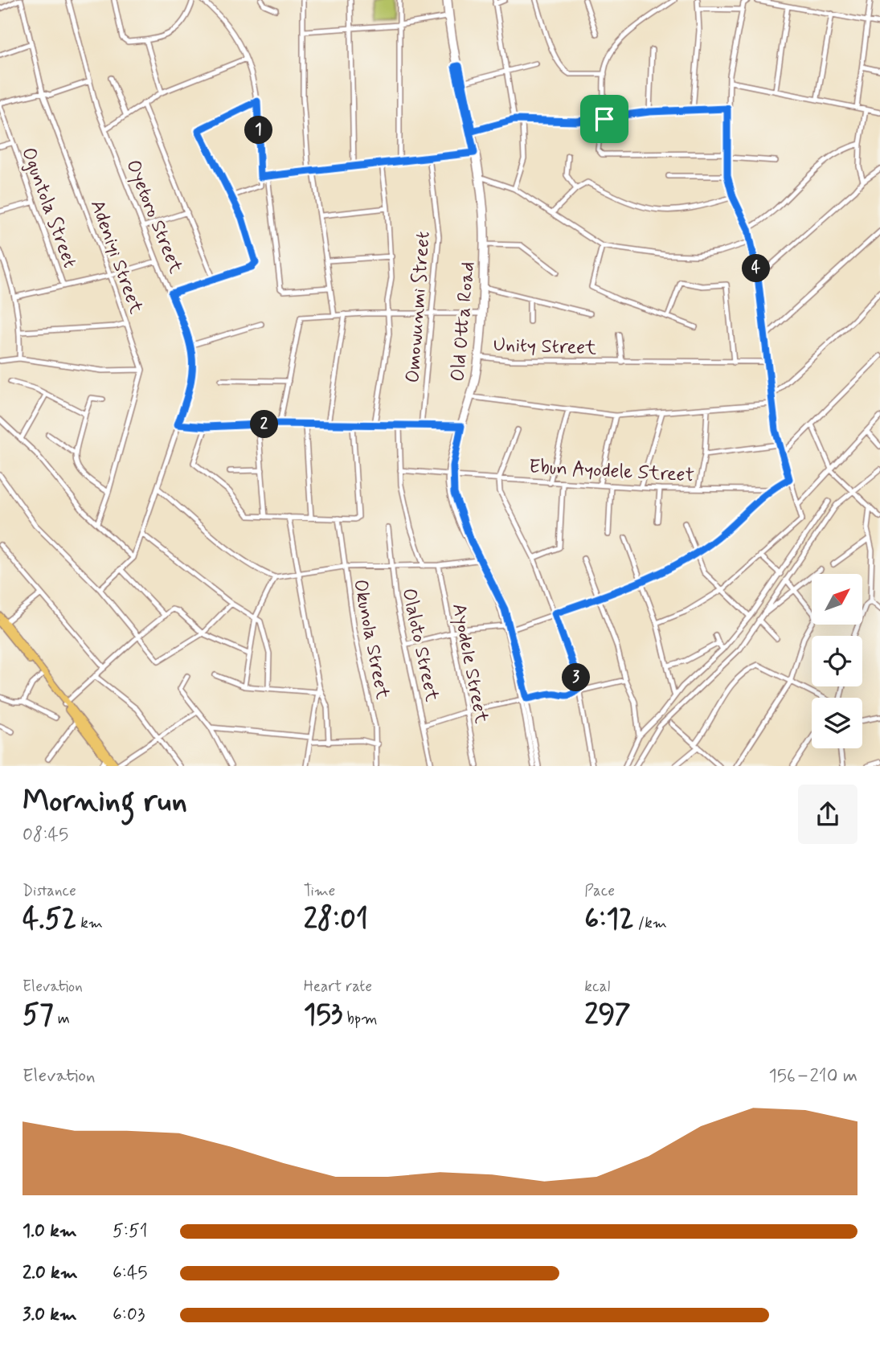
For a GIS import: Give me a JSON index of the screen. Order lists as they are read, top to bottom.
{
  "streets": {
    "street": [
      "Oguntola Street",
      "Oyetoro Street",
      "Adeniyi Street",
      "Omowunmi Street",
      "Old Otta Road",
      "Unity Street",
      "Ebun Ayodele Street",
      "Okunola Street",
      "Olaloto Street",
      "Ayodele Street"
    ]
  },
  "crossings": [
    ["Old Otta Road", "Unity Street"],
    ["Old Otta Road", "Ebun Ayodele Street"]
  ],
  "north": "top right",
  "page": {
    "pins": [
      "1",
      "4",
      "2",
      "3"
    ],
    "heading": ["Morning run", "08:45"],
    "stats": [
      ["Distance", "4.52 km"],
      ["Time", "28:01"],
      ["Pace", "6:12 /km"],
      ["Elevation", "57 m"],
      ["Heart rate", "153 bpm"],
      ["kcal", "297"]
    ],
    "chart": ["Elevation", "156–210 m"],
    "list": [
      {
        "name": "1.0 km",
        "note": "5:51"
      },
      {
        "name": "2.0 km",
        "note": "6:45"
      },
      {
        "name": "3.0 km",
        "note": "6:03"
      }
    ]
  }
}
